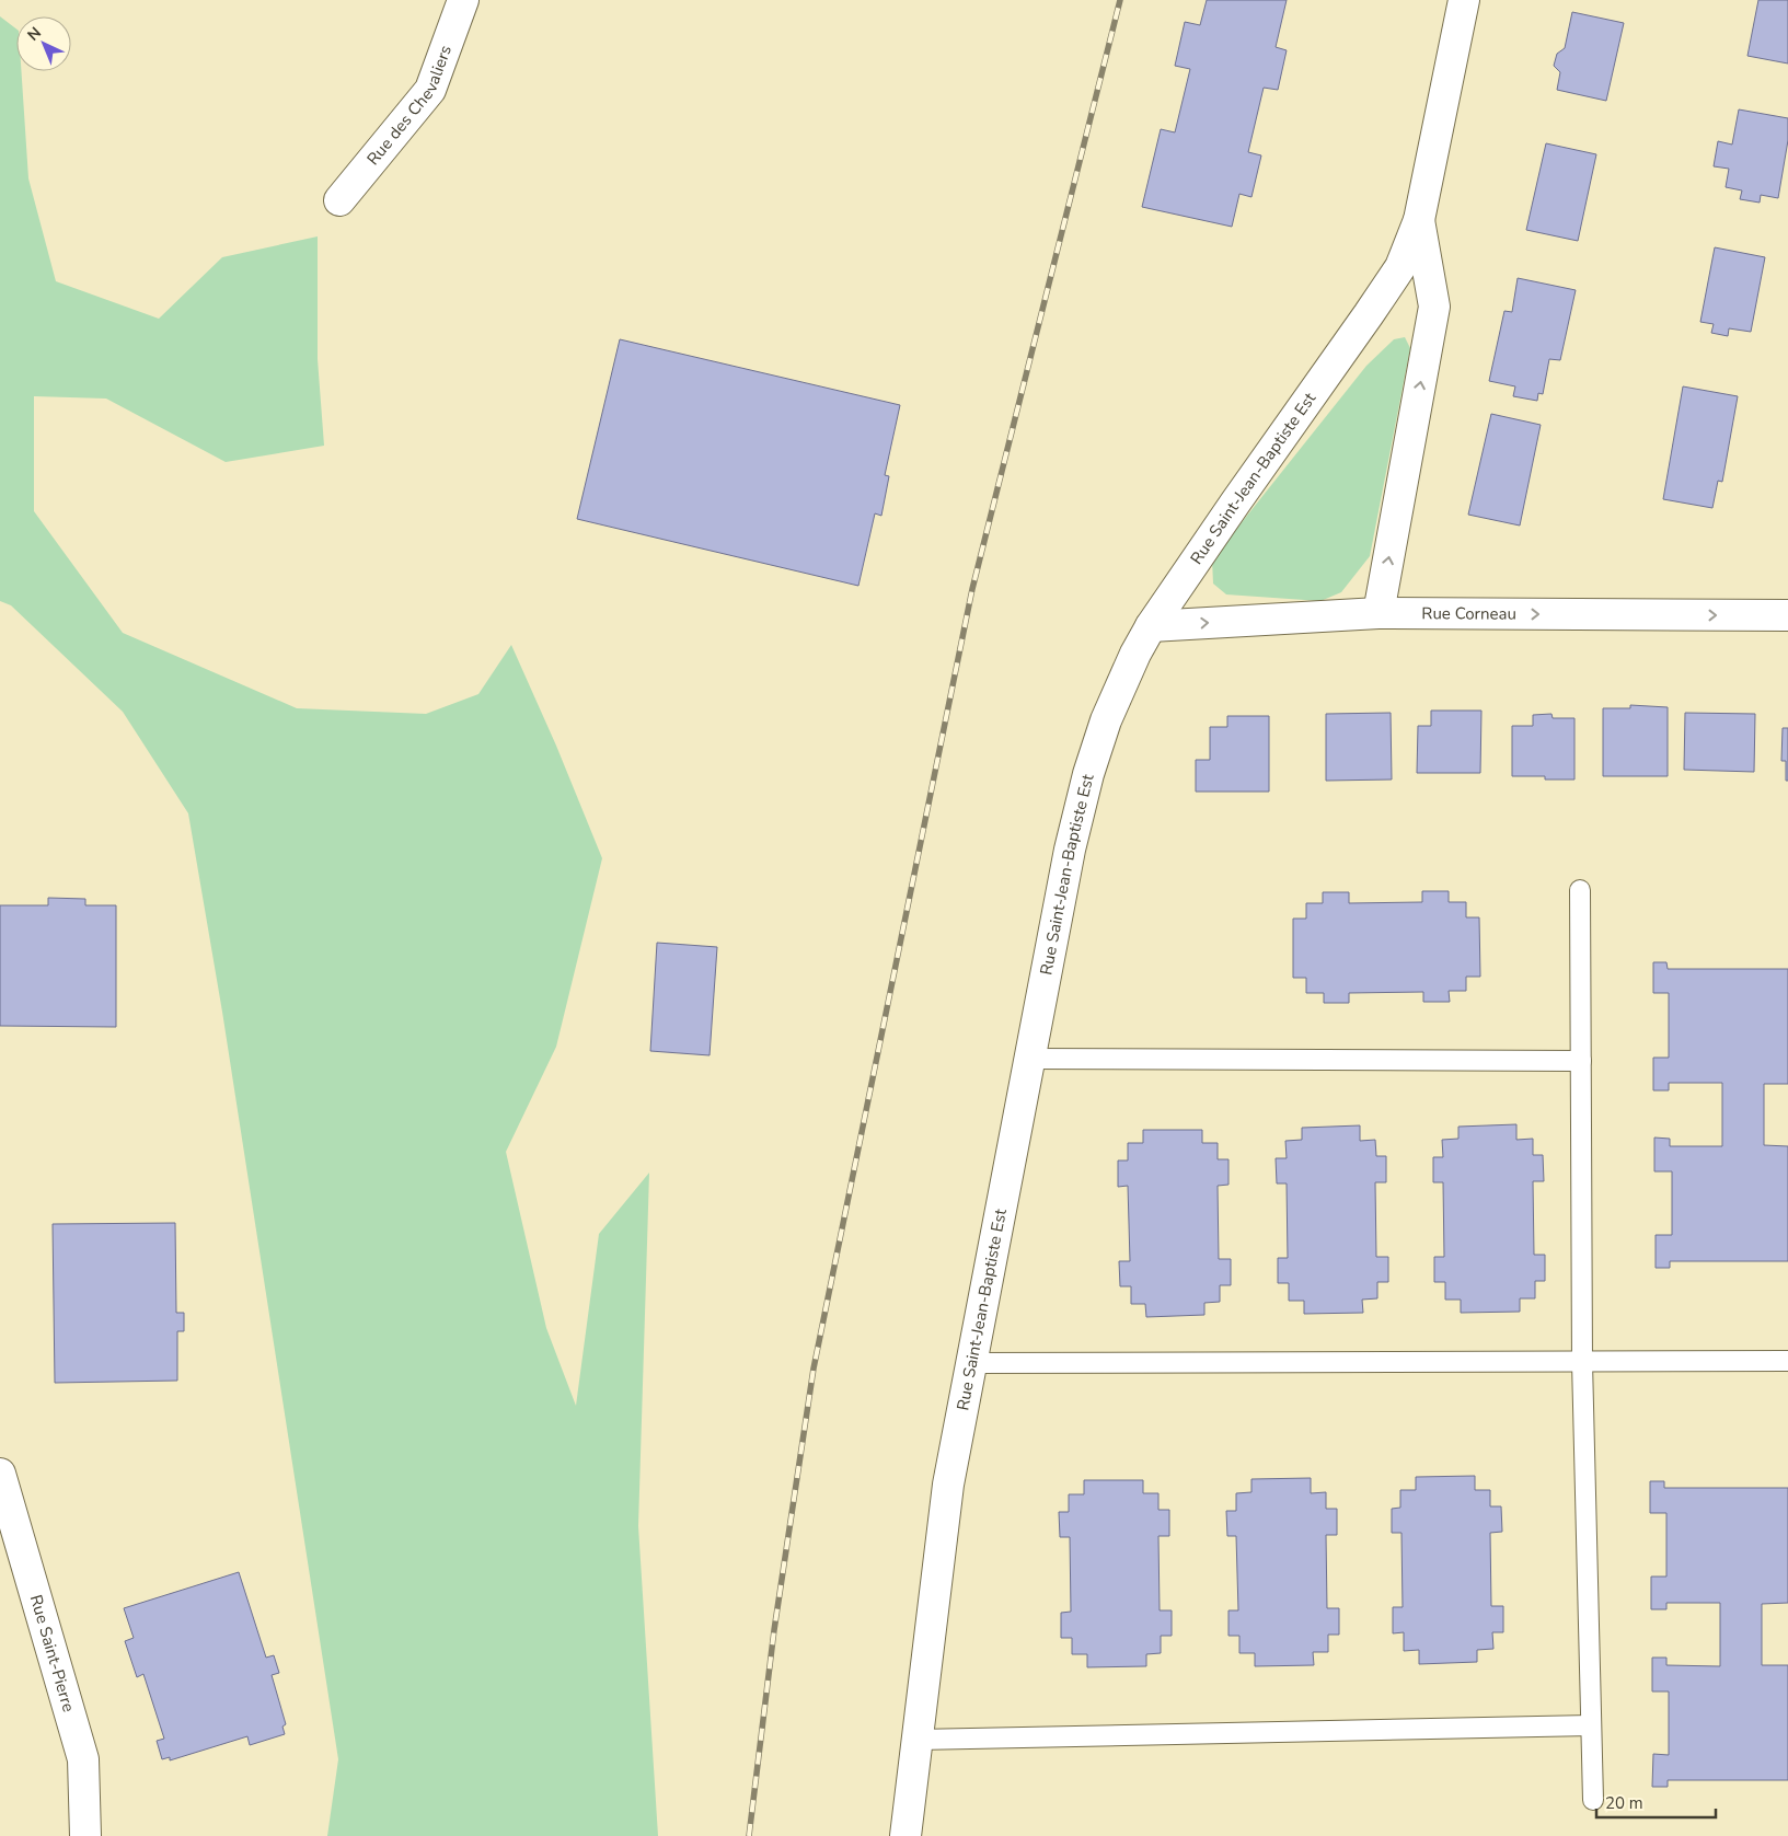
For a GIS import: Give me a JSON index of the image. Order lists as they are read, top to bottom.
{
  "streets": {
    "street": [
      "Rue des Chevaliers",
      "Rue Saint-Jean-Baptiste Est",
      "Rue Corneau",
      "Rue Saint-Pierre"
    ]
  },
  "crossings": [
    ["Rue Saint-Jean-Baptiste Est", "Rue Corneau"]
  ],
  "one_way": ["Rue Corneau"],
  "scale_bar": "20 m",
  "north": "top left"
}
